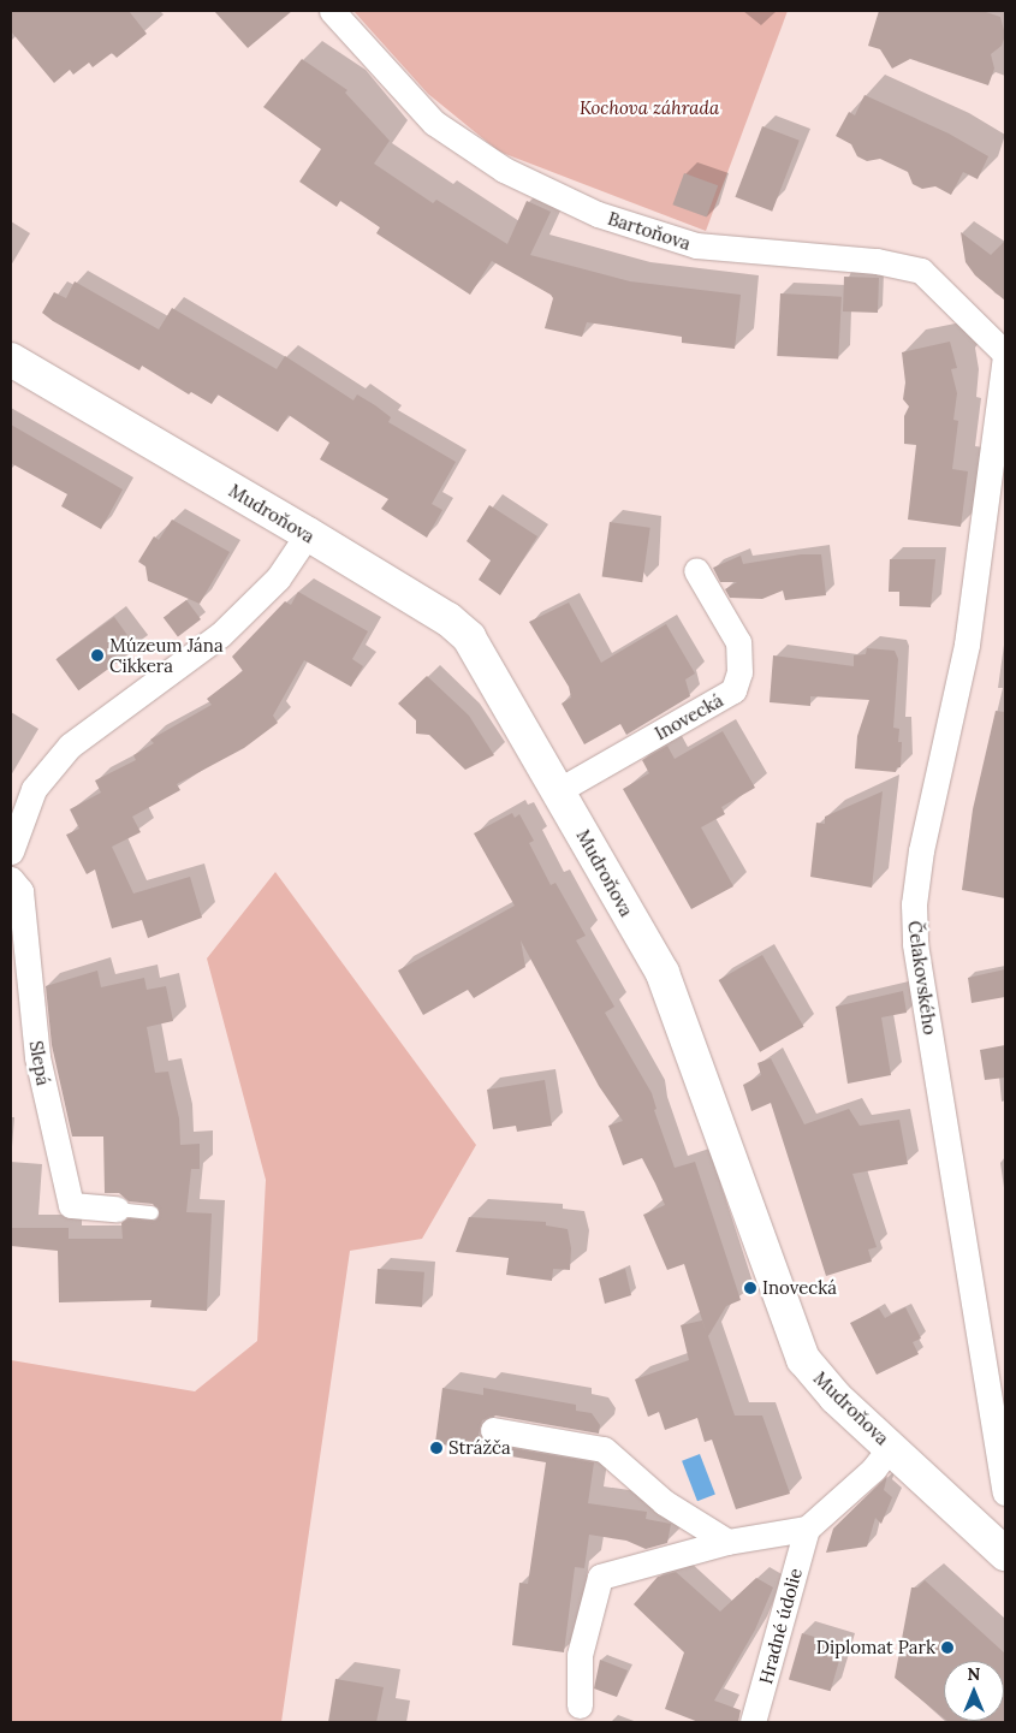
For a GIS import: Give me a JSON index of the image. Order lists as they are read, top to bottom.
{
  "streets": {
    "street": [
      "Bartoňova",
      "Mudroňova",
      "Inovecká",
      "Čelakovského",
      "Slepá",
      "Hradné údolie"
    ]
  },
  "crossings": [
    ["Bartoňova", "Čelakovského"],
    ["Mudroňova", "Inovecká"]
  ],
  "parks": ["Kochova záhrada"],
  "places": [
    "Múzeum Jána Cikkera",
    "Inovecká",
    "Strážča",
    "Diplomat Park"
  ],
  "north": "top"
}
